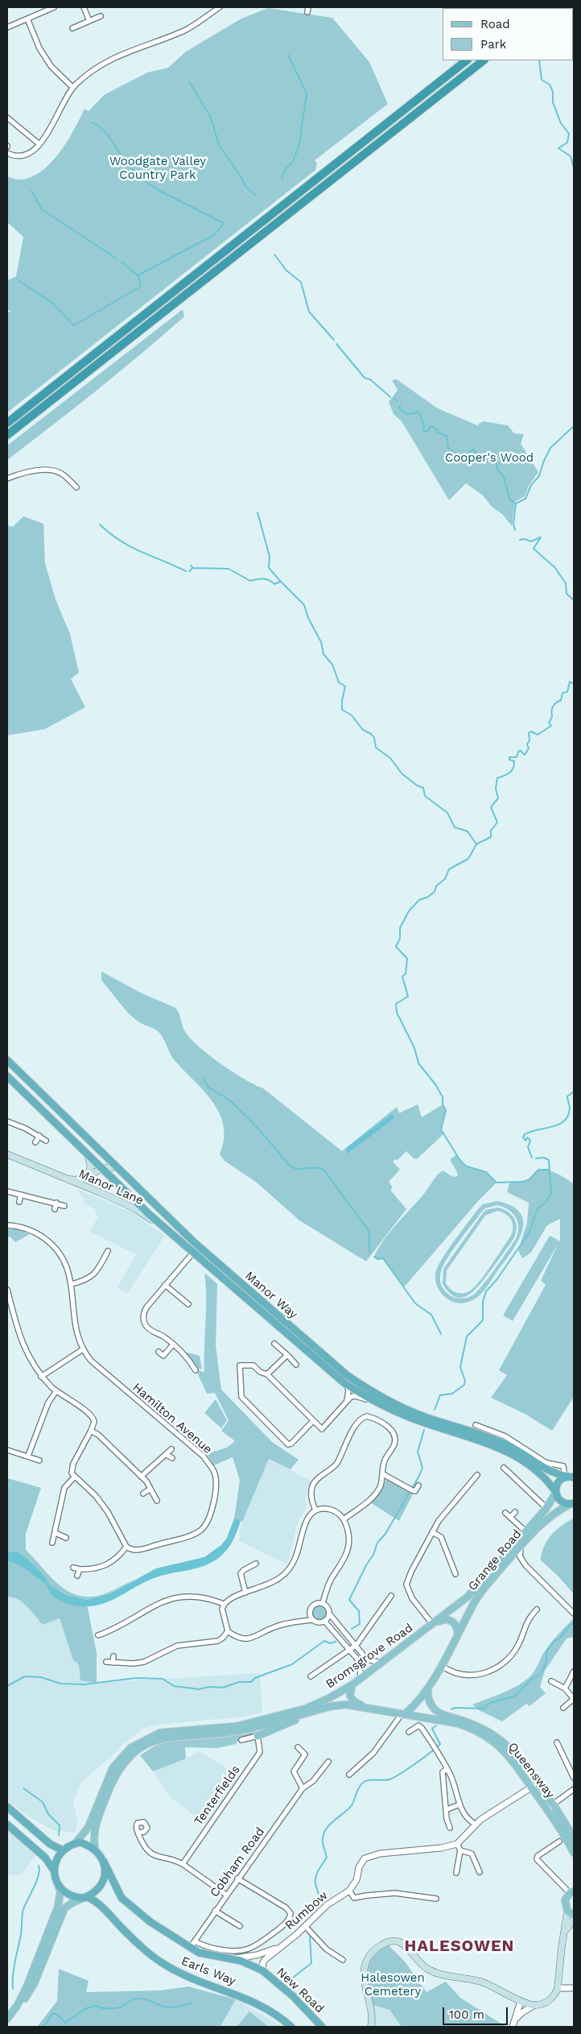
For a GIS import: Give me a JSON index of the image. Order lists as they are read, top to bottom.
{
  "streets": {
    "highway": ["Manor Way", "Earls Way", "New Road"],
    "main road": [
      "Manor Lane",
      "Grange Road",
      "Bromsgrove Road",
      "Queensway"
    ],
    "street": [
      "Hamilton Avenue",
      "Tenterfields",
      "Cobham Road",
      "Rumbow"
    ]
  },
  "crossings": [
    ["Manor Lane", "Manor Way"],
    ["Manor Way", "Grange Road"],
    ["Grange Road", "Bromsgrove Road"],
    ["Grange Road", "Queensway"],
    ["Bromsgrove Road", "Queensway"],
    ["Cobham Road", "New Road"],
    ["Rumbow", "New Road"],
    ["Earls Way", "New Road"]
  ],
  "districts": ["HALESOWEN"],
  "parks": ["Woodgate Valley Country Park", "Cooper's Wood", "Halesowen Cemetery"],
  "legend": ["Road", "Park"],
  "scale_bar": "100 m"
}
